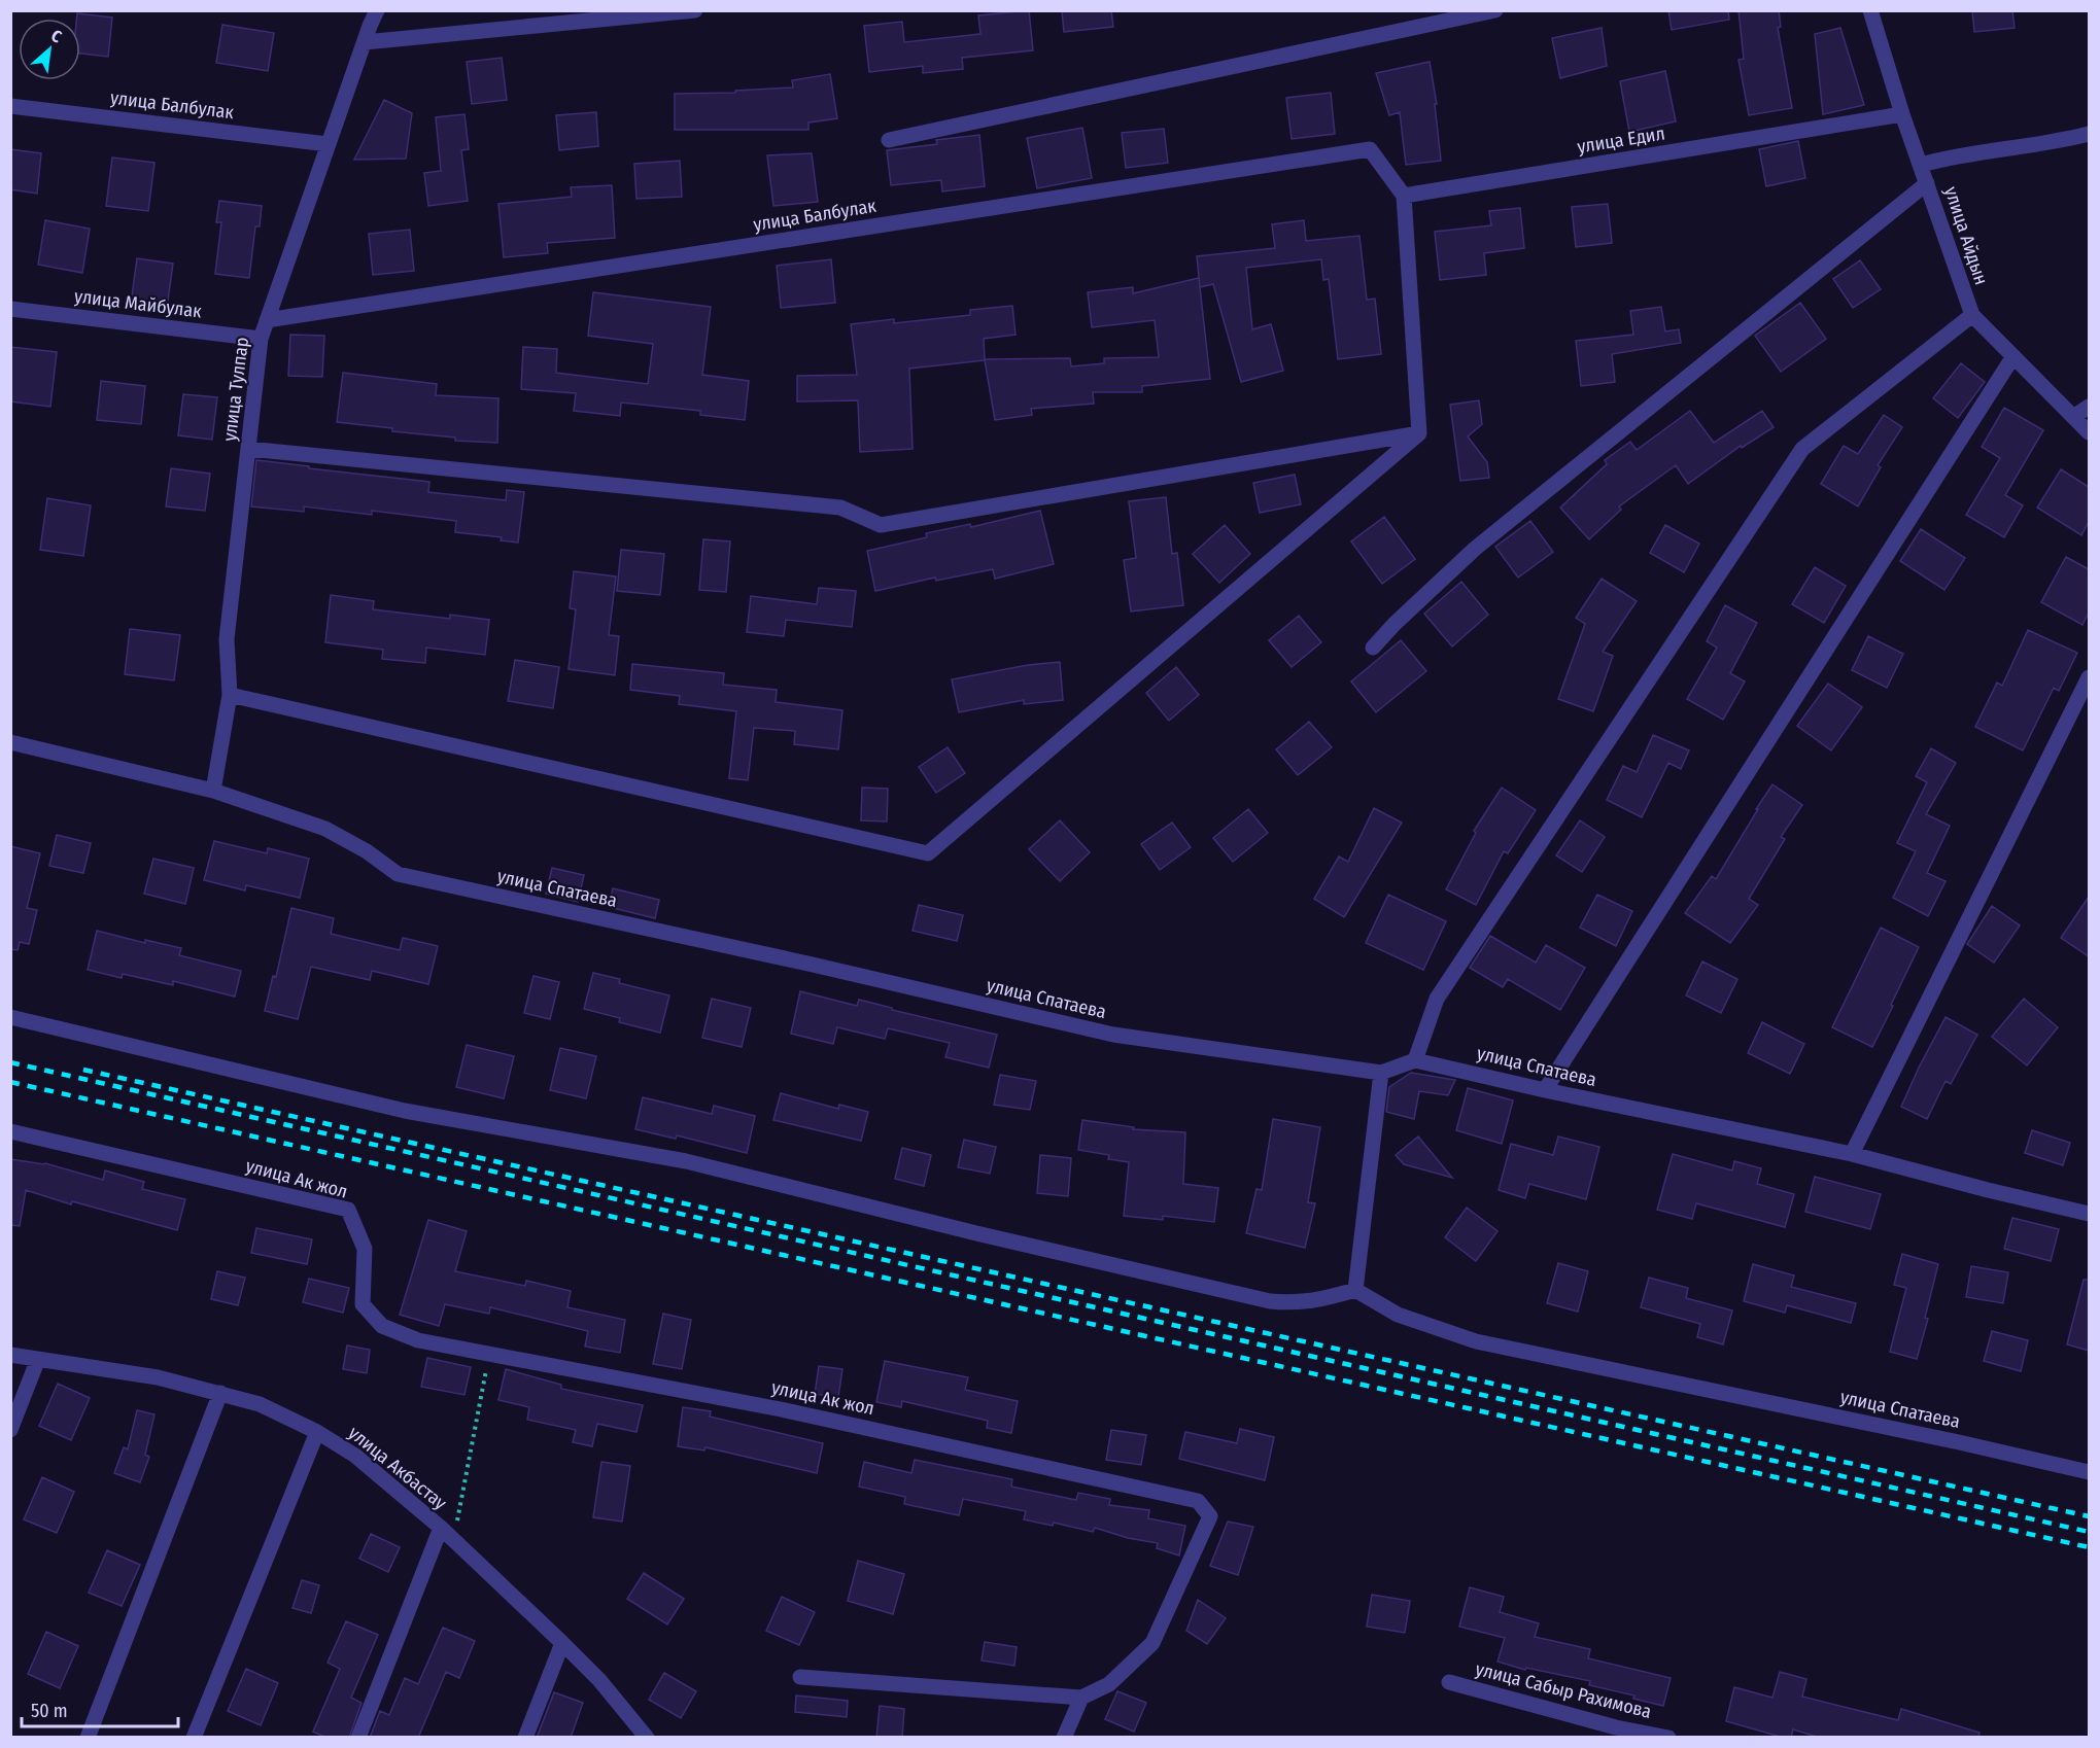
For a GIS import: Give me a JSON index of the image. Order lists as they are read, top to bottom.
{
  "streets": {
    "street": [
      "улица Балбулак",
      "улица Едил",
      "улица Айдын",
      "улица Майбулак",
      "улица Тулпар",
      "улица Спатаева",
      "улица Ак жол",
      "улица Акбастау",
      "улица Сабыр Рахимова"
    ]
  },
  "crossings": [
    ["улица Балбулак", "улица Едил"],
    ["улица Балбулак", "улица Тулпар"],
    ["улица Едил", "улица Айдын"],
    ["улица Майбулак", "улица Тулпар"],
    ["улица Тулпар", "улица Спатаева"]
  ],
  "scale_bar": "50 m",
  "north": "top right"
}
